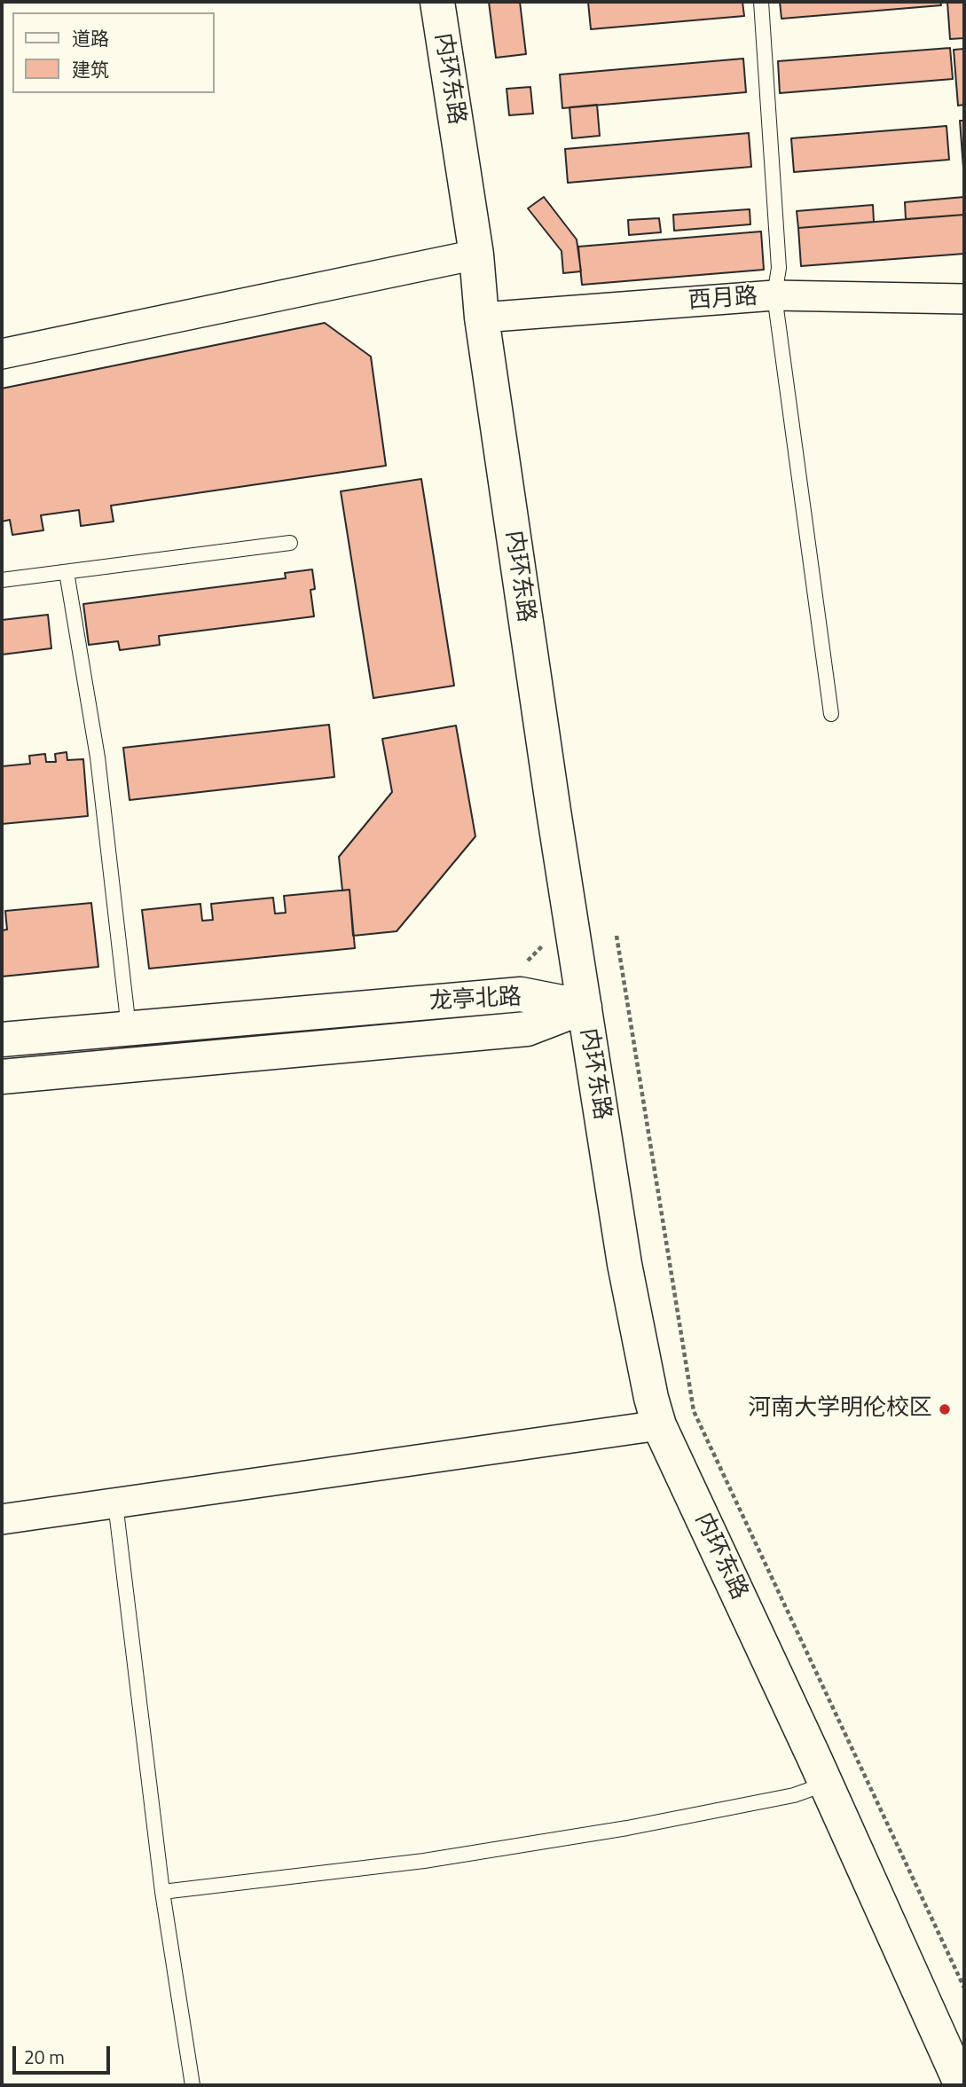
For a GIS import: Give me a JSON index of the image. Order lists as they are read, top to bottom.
{
  "streets": {
    "street": ["内环东路", "西月路", "龙亭北路"]
  },
  "crossings": [
    ["内环东路", "西月路"],
    ["内环东路", "龙亭北路"]
  ],
  "places": ["河南大学明伦校区"],
  "legend": ["道路", "建筑"],
  "scale_bar": "20 m"
}
